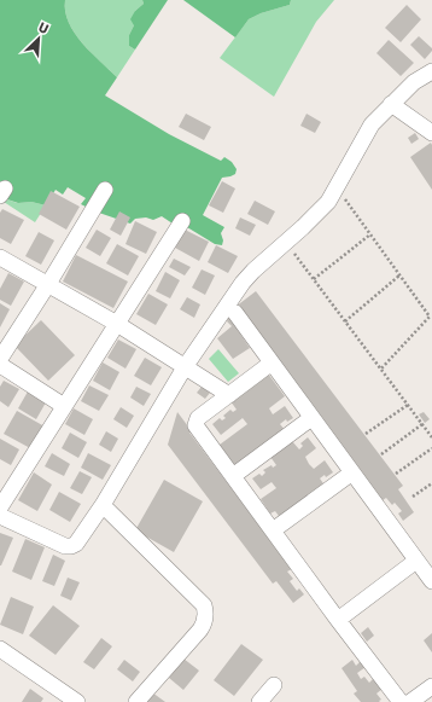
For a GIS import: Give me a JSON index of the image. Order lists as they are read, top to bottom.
{
  "north": "top right"
}
